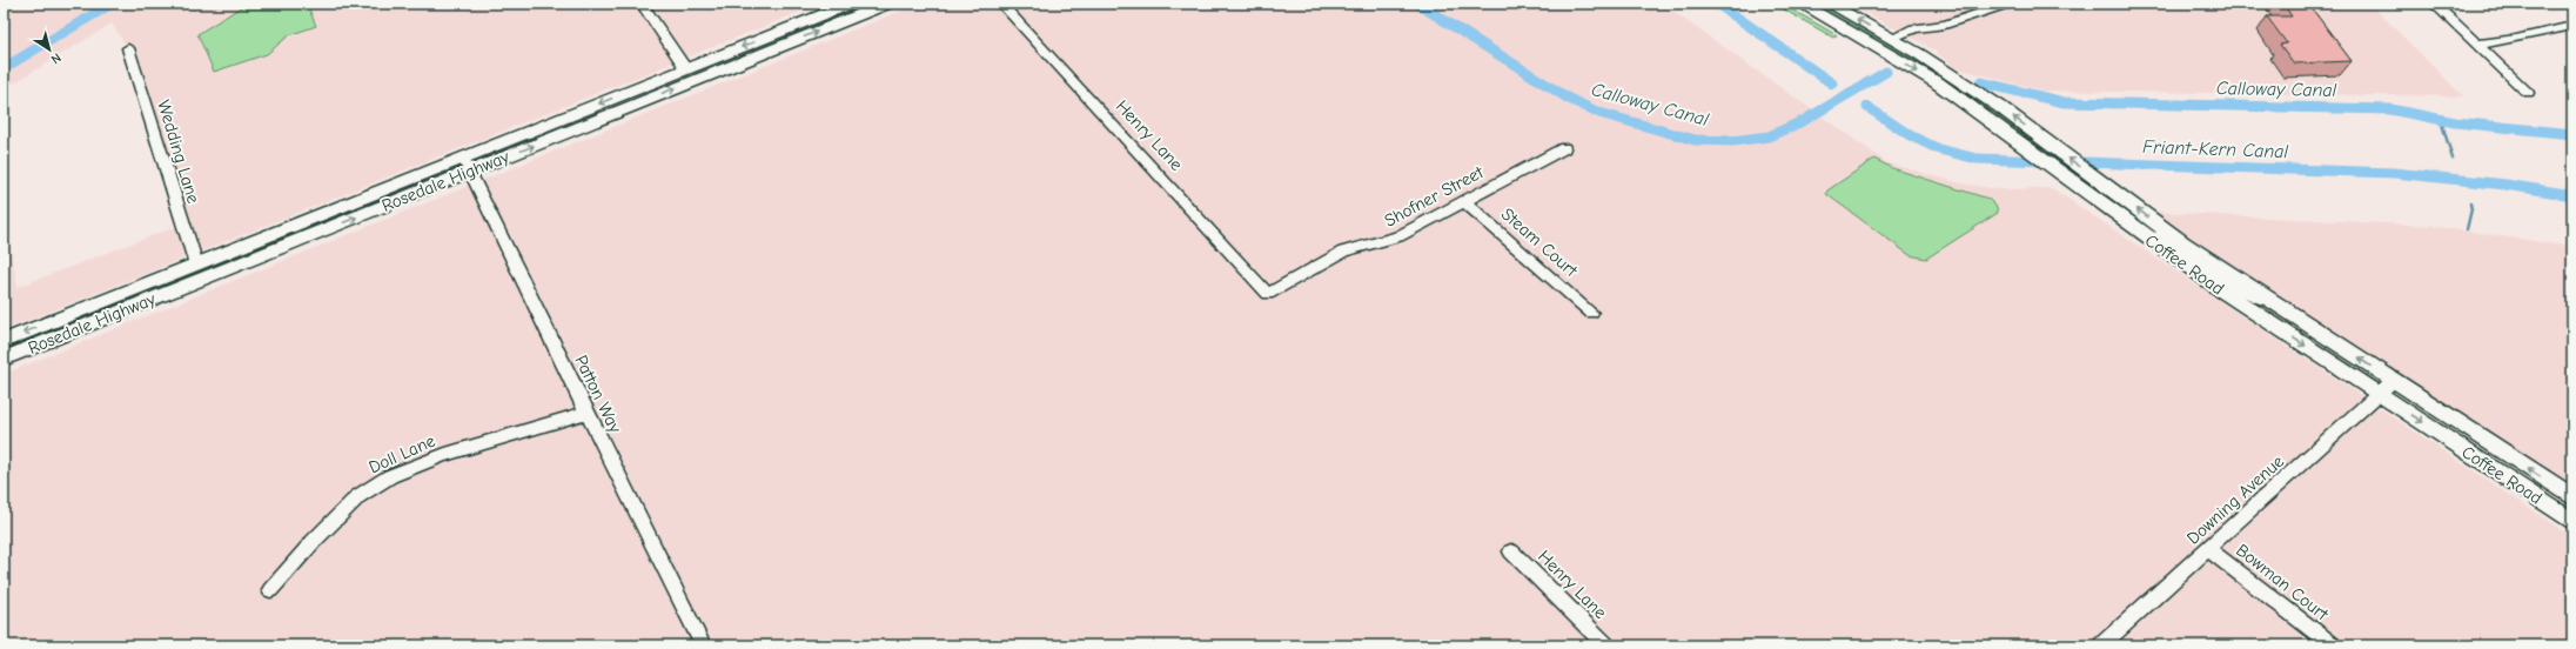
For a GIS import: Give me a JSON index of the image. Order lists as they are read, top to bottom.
{
  "streets": {
    "main road": ["Rosedale Highway", "Coffee Road"],
    "street": [
      "Henry Lane",
      "Wedding Lane",
      "Shofner Street",
      "Steam Court",
      "Patton Way",
      "Doll Lane",
      "Downing Avenue",
      "Bowman Court"
    ]
  },
  "crossings": [
    ["Henry Lane", "Shofner Street"],
    ["Wedding Lane", "Rosedale Highway"],
    ["Rosedale Highway", "Patton Way"],
    ["Shofner Street", "Steam Court"],
    ["Coffee Road", "Downing Avenue"],
    ["Patton Way", "Doll Lane"],
    ["Downing Avenue", "Bowman Court"]
  ],
  "water": ["Calloway Canal", "Friant-Kern Canal"],
  "north": "bottom right"
}
